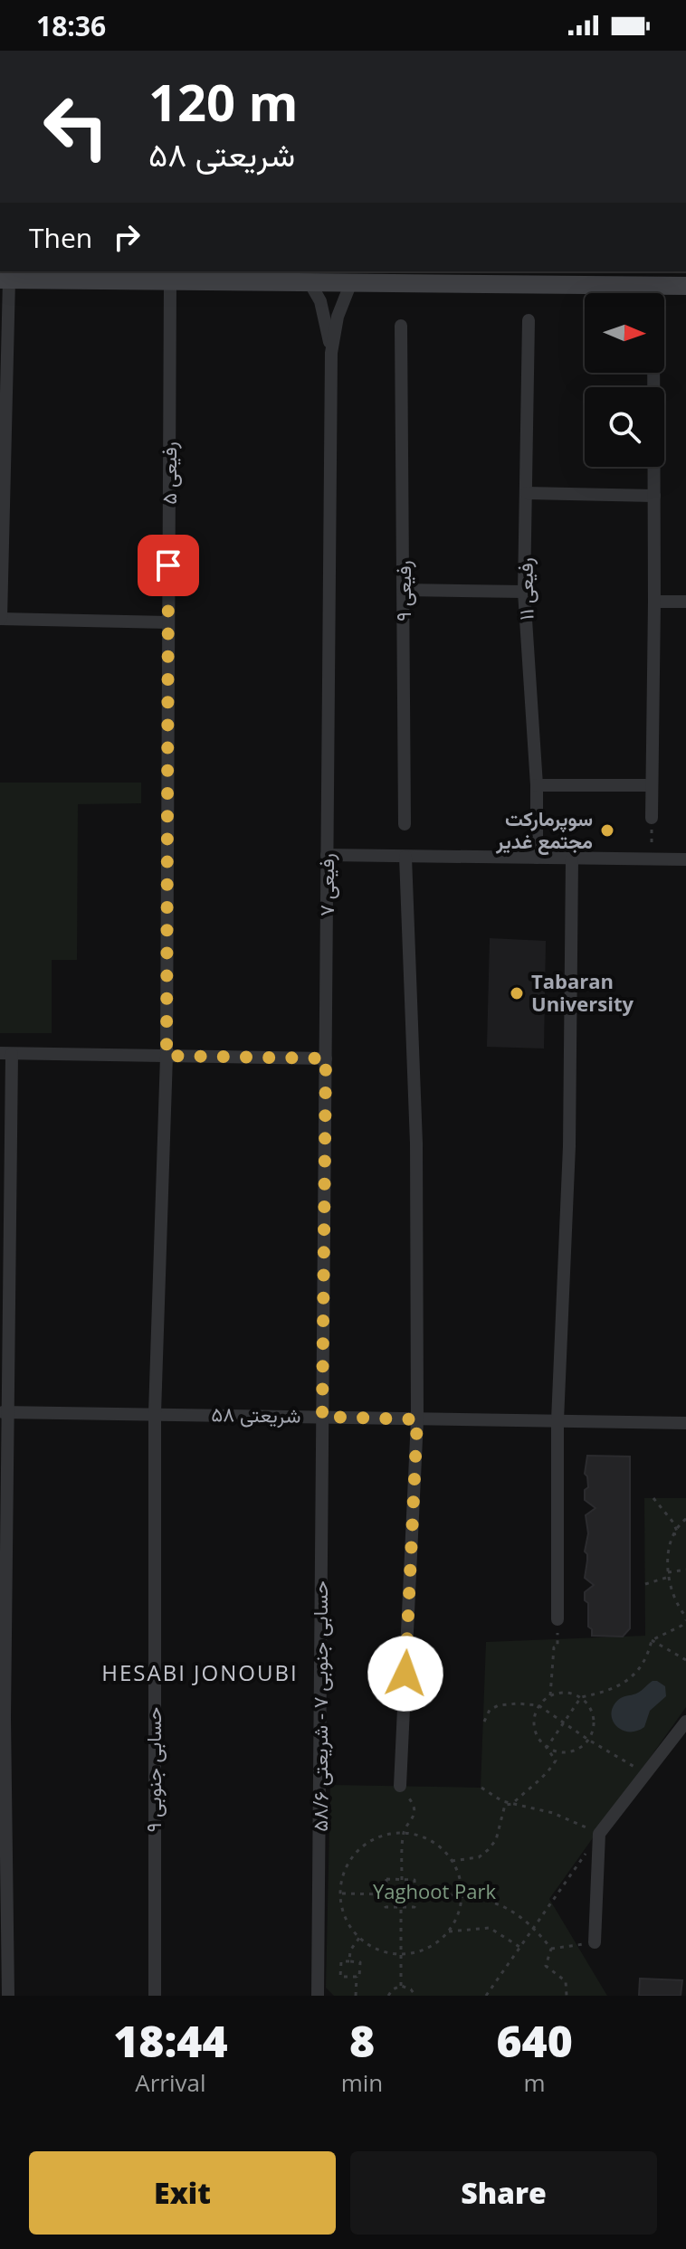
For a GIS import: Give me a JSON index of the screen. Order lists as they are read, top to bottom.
{
  "streets": {
    "street": [
      "رفیعی ۵",
      "رفیعی ۱۱",
      "رفیعی ۹",
      "رفیعی ۷",
      "شریعتی ۵۸",
      "حسابی جنوبی ۷ - شریعتی ۵۸/۶",
      "حسابی جنوبی ۹"
    ]
  },
  "crossings": [
    ["رفیعی ۵", "حسابی جنوبی ۹"],
    ["رفیعی ۷", "شریعتی ۵۸"],
    ["رفیعی ۷", "حسابی جنوبی ۷ - شریعتی ۵۸/۶"],
    ["شریعتی ۵۸", "حسابی جنوبی ۷ - شریعتی ۵۸/۶"],
    ["شریعتی ۵۸", "حسابی جنوبی ۹"]
  ],
  "districts": ["HESABI JONOUBI"],
  "parks": ["Yaghoot Park"],
  "places": ["سوپرمارکت مجتمع غدیر", "Tabaran University"],
  "north": "right",
  "page": {
    "status": "18:36",
    "turn": ["120 m", "شریعتی ۵۸"],
    "then": "Then",
    "eta": [
      "18:44",
      "Arrival",
      "8",
      "min",
      "640",
      "m"
    ],
    "buttons": ["Exit", "Share"]
  }
}
